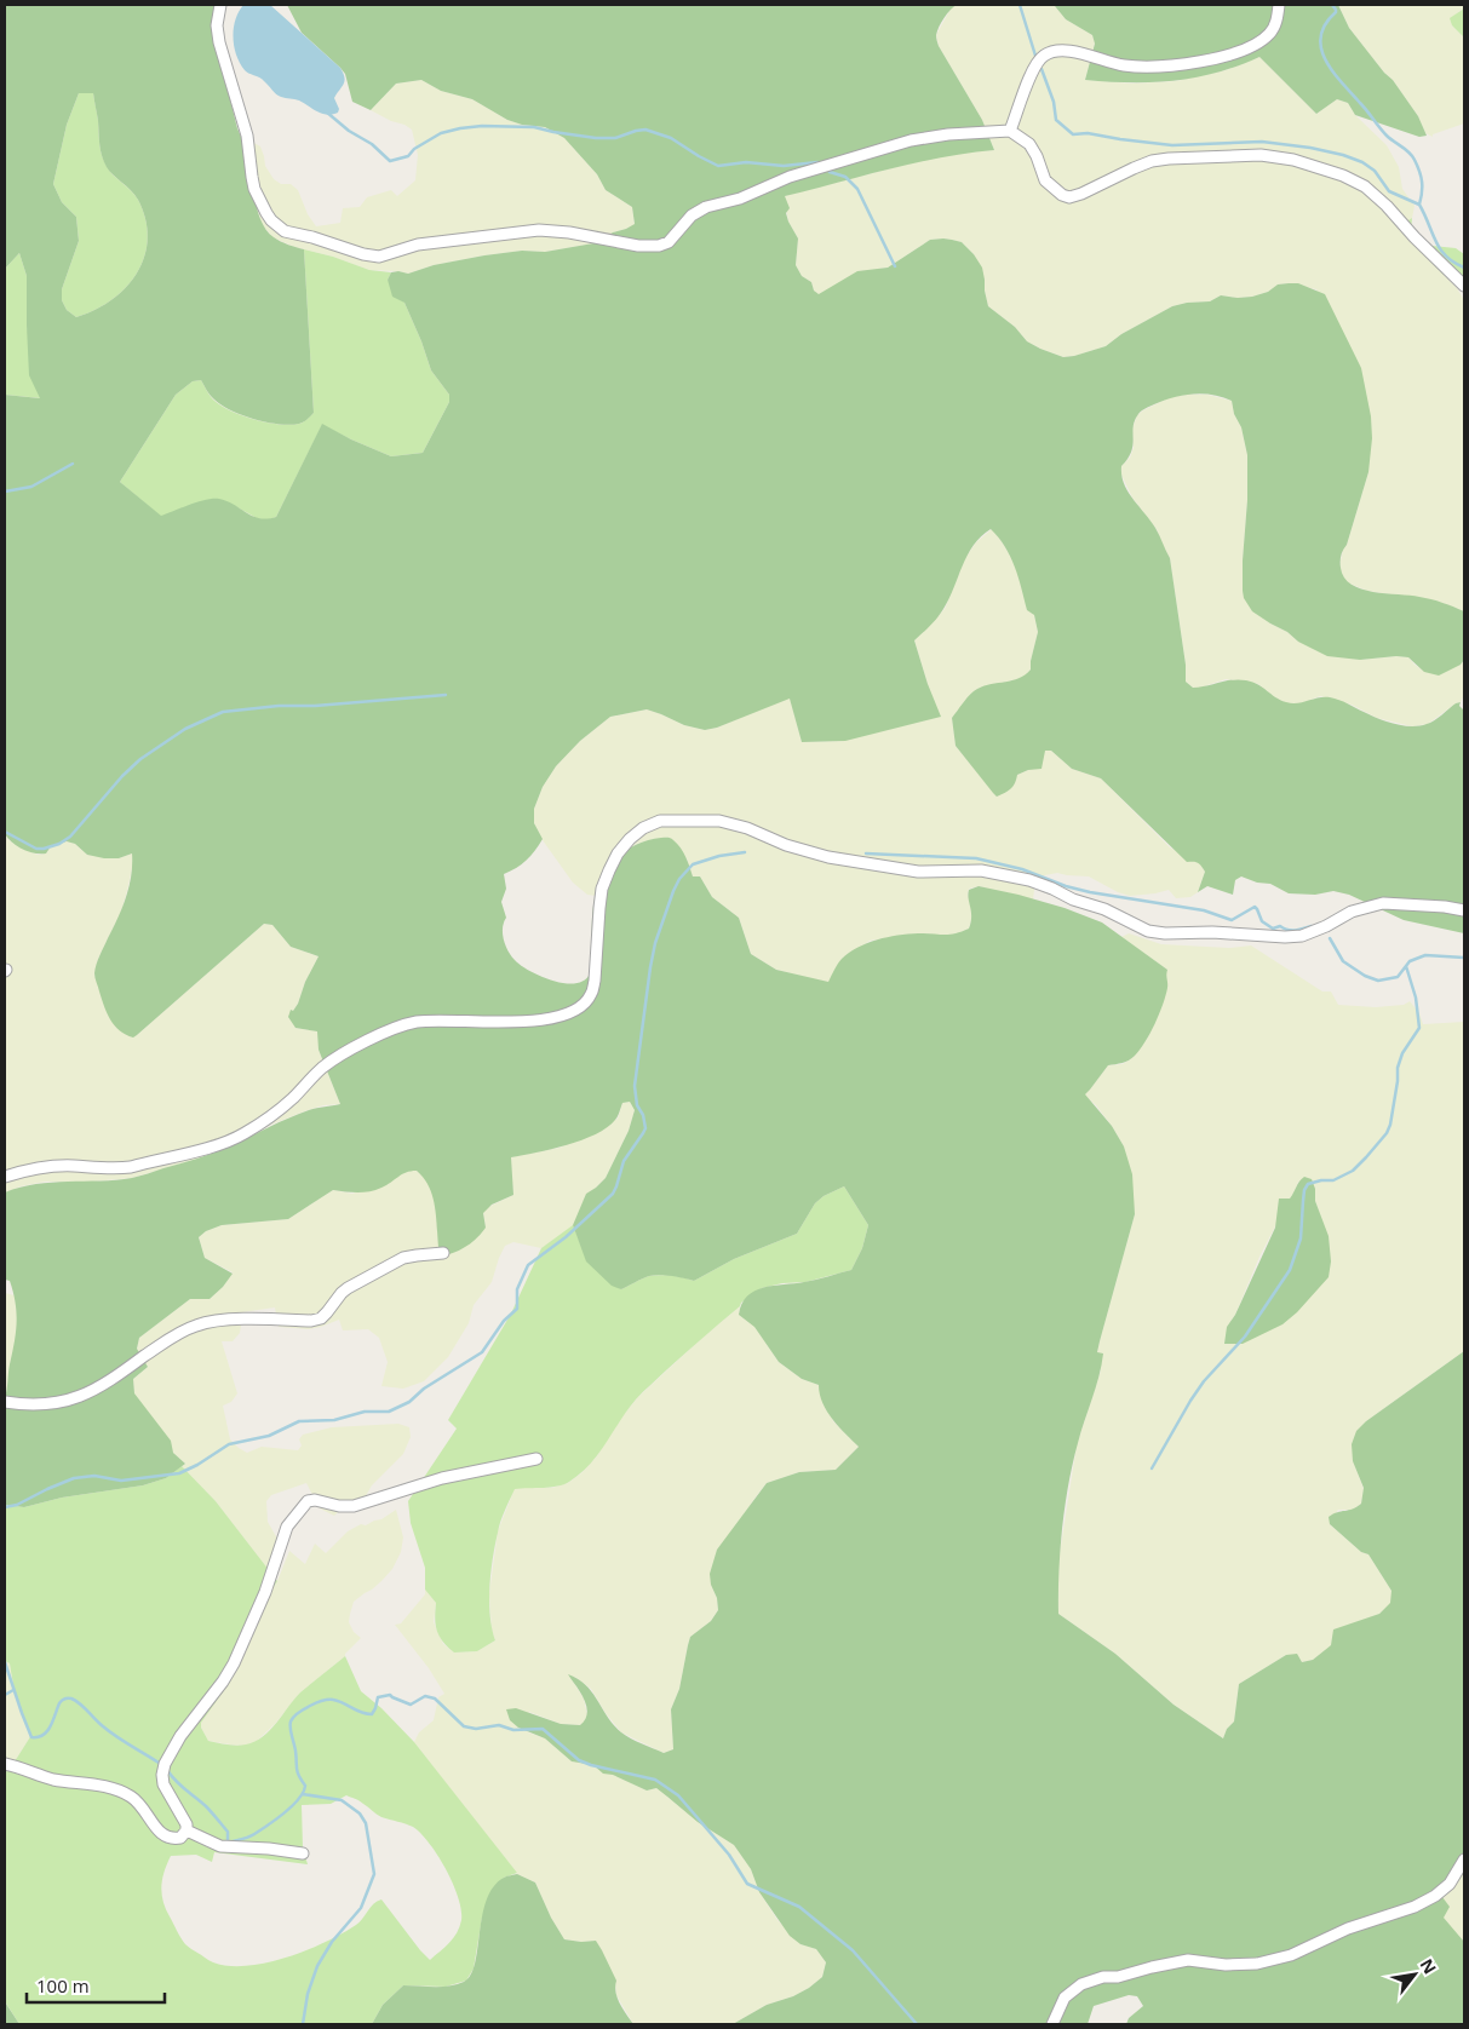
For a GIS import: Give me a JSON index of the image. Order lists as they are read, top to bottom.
{
  "scale_bar": "100 m",
  "north": "top right"
}
